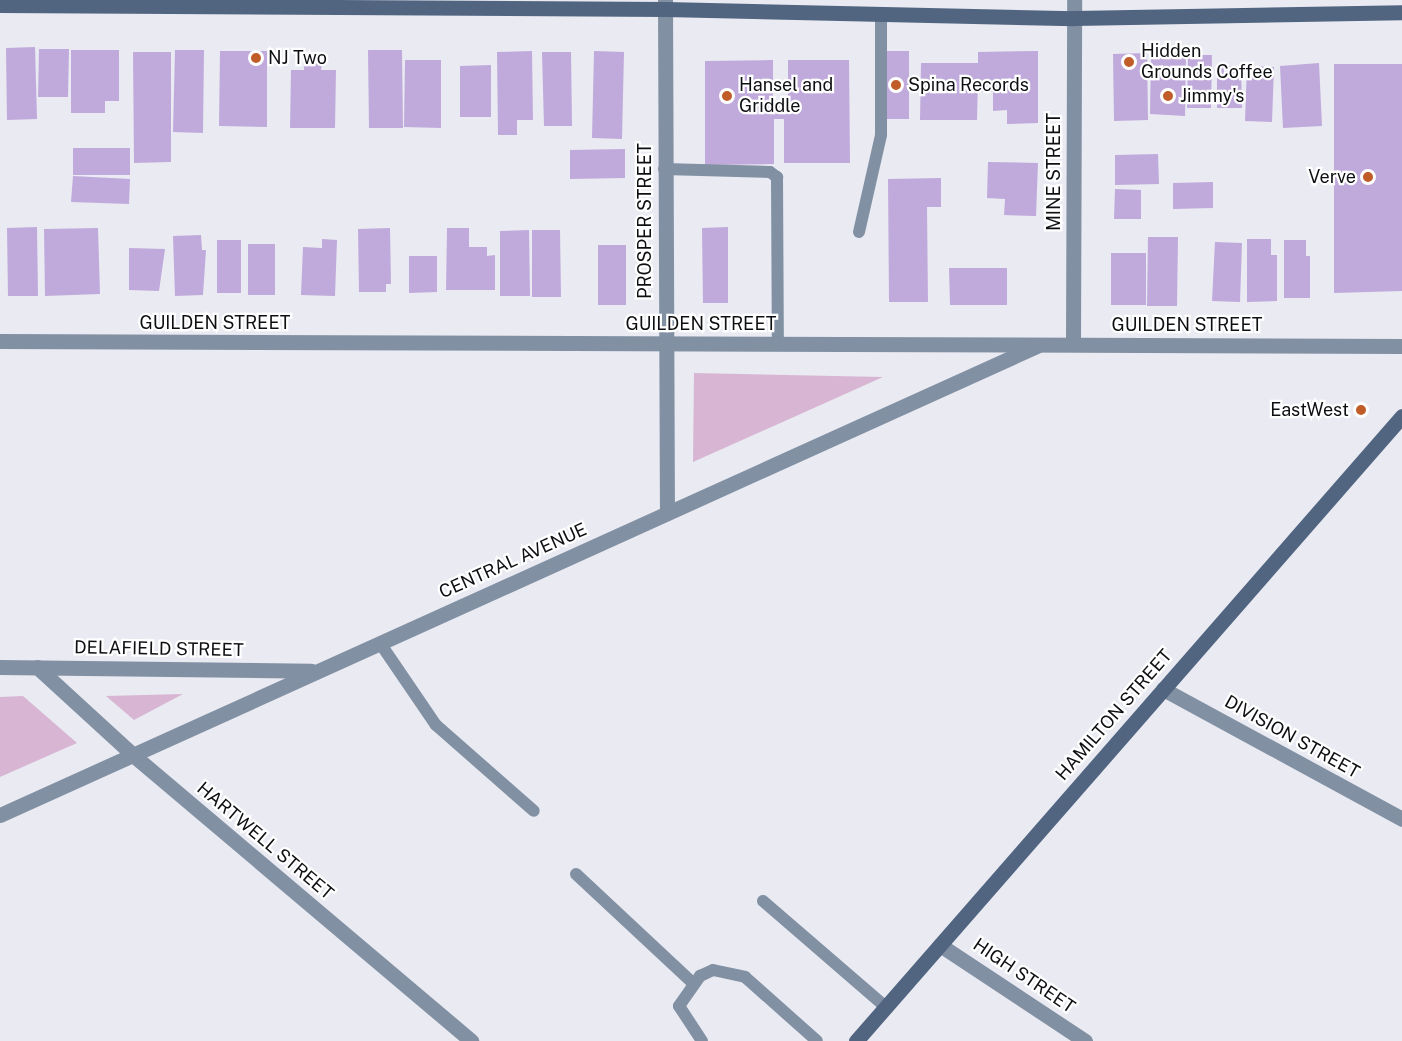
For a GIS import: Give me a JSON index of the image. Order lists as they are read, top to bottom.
{
  "streets": {
    "street": [
      "MINE STREET",
      "PROSPER STREET",
      "GUILDEN STREET",
      "CENTRAL AVENUE",
      "DELAFIELD STREET",
      "HAMILTON STREET",
      "DIVISION STREET",
      "HARTWELL STREET",
      "HIGH STREET"
    ]
  },
  "crossings": [
    ["MINE STREET", "GUILDEN STREET"],
    ["PROSPER STREET", "GUILDEN STREET"],
    ["PROSPER STREET", "CENTRAL AVENUE"],
    ["GUILDEN STREET", "CENTRAL AVENUE"],
    ["CENTRAL AVENUE", "DELAFIELD STREET"],
    ["CENTRAL AVENUE", "HARTWELL STREET"],
    ["DELAFIELD STREET", "HARTWELL STREET"],
    ["HAMILTON STREET", "DIVISION STREET"],
    ["HAMILTON STREET", "HIGH STREET"]
  ],
  "places": [
    "NJ Two",
    "Hidden Grounds Coffee",
    "Spina Records",
    "Hansel and Griddle",
    "Jimmy's",
    "Verve",
    "EastWest"
  ]
}
